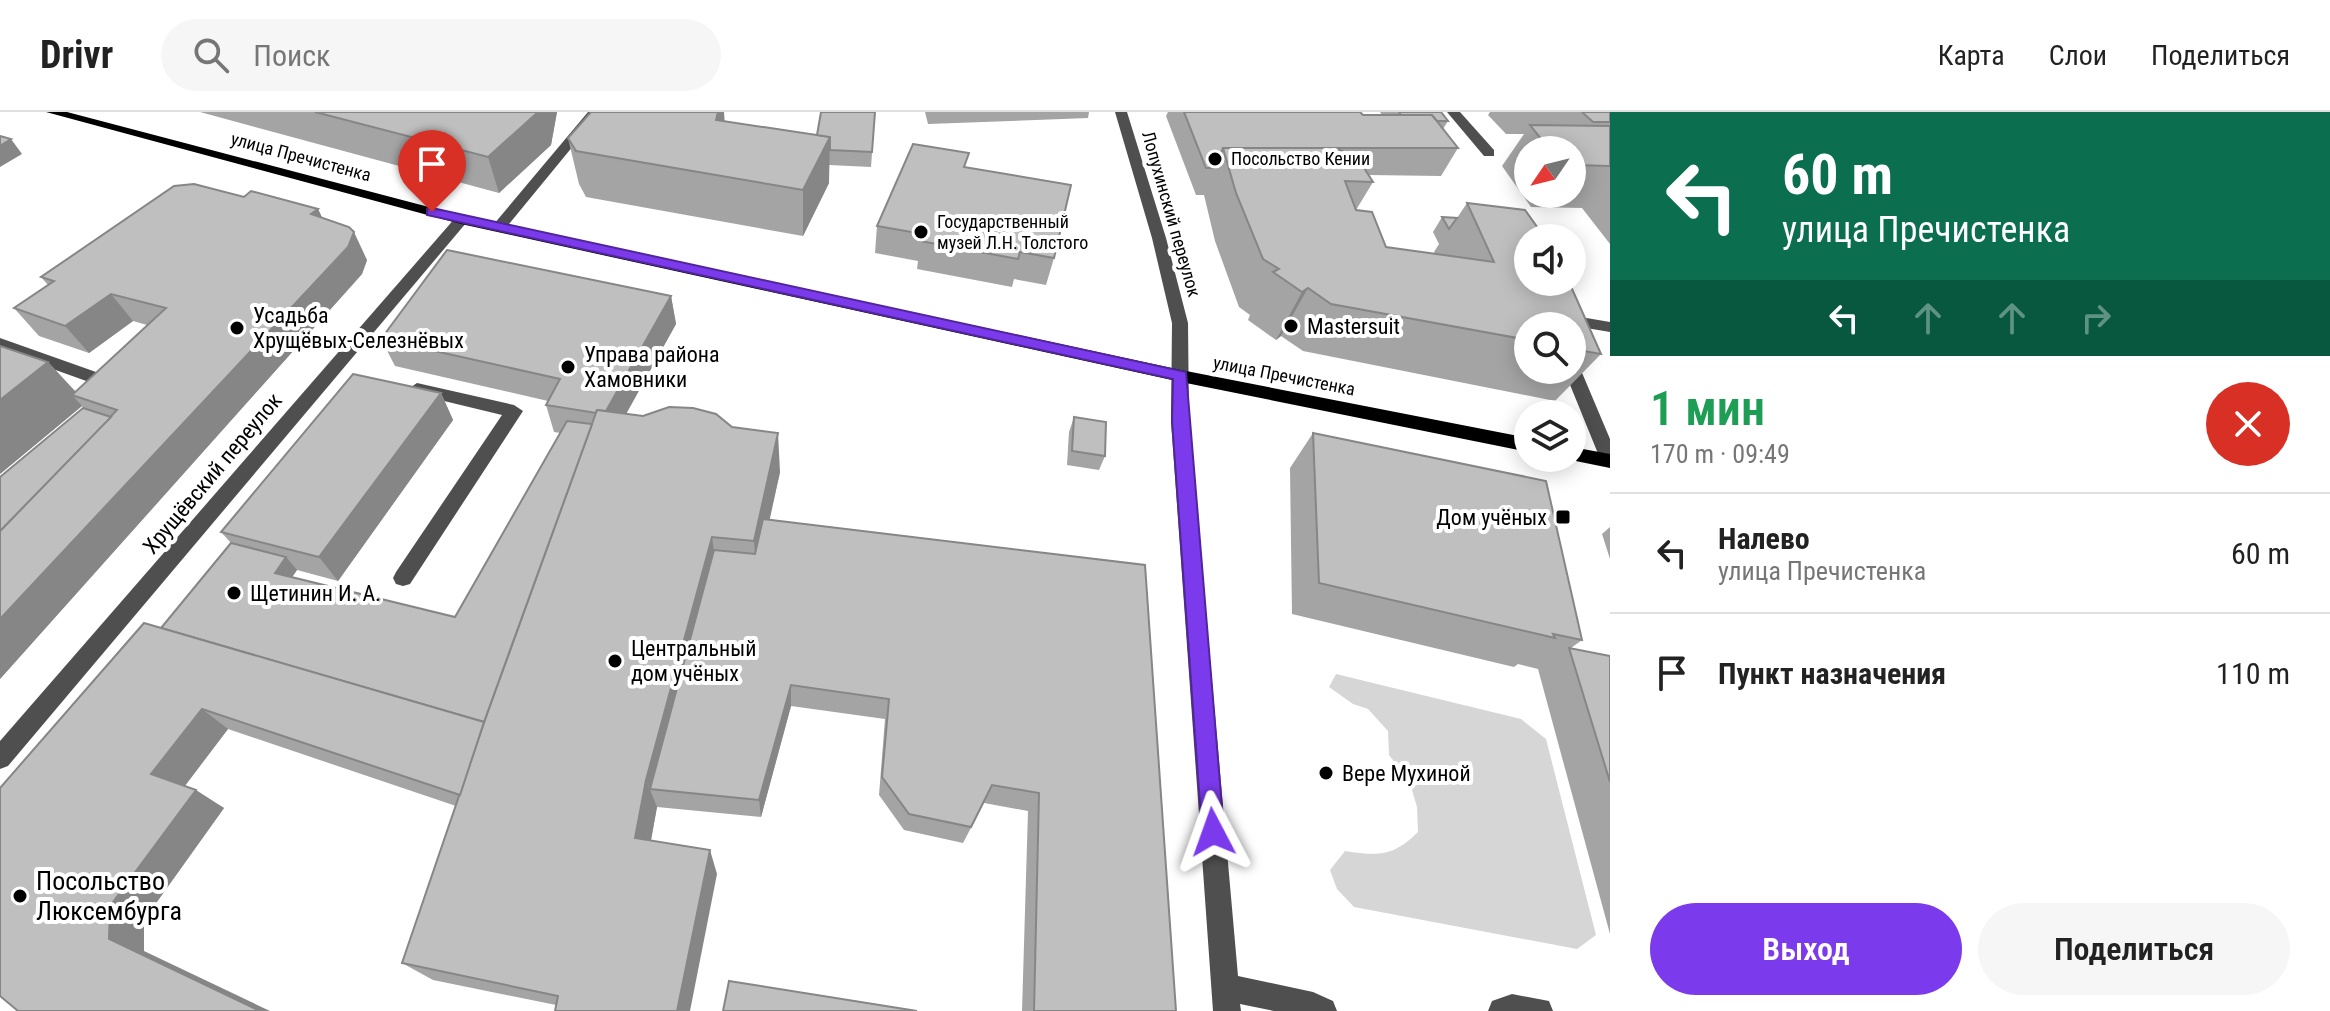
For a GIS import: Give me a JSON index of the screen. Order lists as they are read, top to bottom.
{
  "streets": {
    "main road": ["улица Пречистенка"],
    "street": ["Лопухинский переулок", "Хрущёвский переулок"]
  },
  "crossings": [
    ["улица Пречистенка", "Лопухинский переулок"],
    ["улица Пречистенка", "Хрущёвский переулок"]
  ],
  "places": {
    "other": [
      "Посольство Кении",
      "Государственный музей Л.Н. Толстого",
      "Mastersuit",
      "Усадьба Хрущёвых-Селезнёвых",
      "Управа района Хамовники",
      "Щетинин И. А.",
      "Центральный дом учёных",
      "Вере Мухиной",
      "Посольство Люксембурга"
    ],
    "transit": ["Дом учёных"]
  },
  "north": "bottom left",
  "page": {
    "header": "Drivr",
    "search": "Поиск",
    "nav": ["Карта", "Слои", "Поделиться"],
    "turn": ["60 m", "улица Пречистенка"],
    "heading": ["1 мин", "170 m · 09:49"],
    "list": [
      {
        "name": "Налево",
        "note": "улица Пречистенка",
        "value": "60 m"
      },
      {
        "name": "Пункт назначения",
        "value": "110 m"
      }
    ],
    "buttons": ["Выход", "Поделиться"]
  }
}
